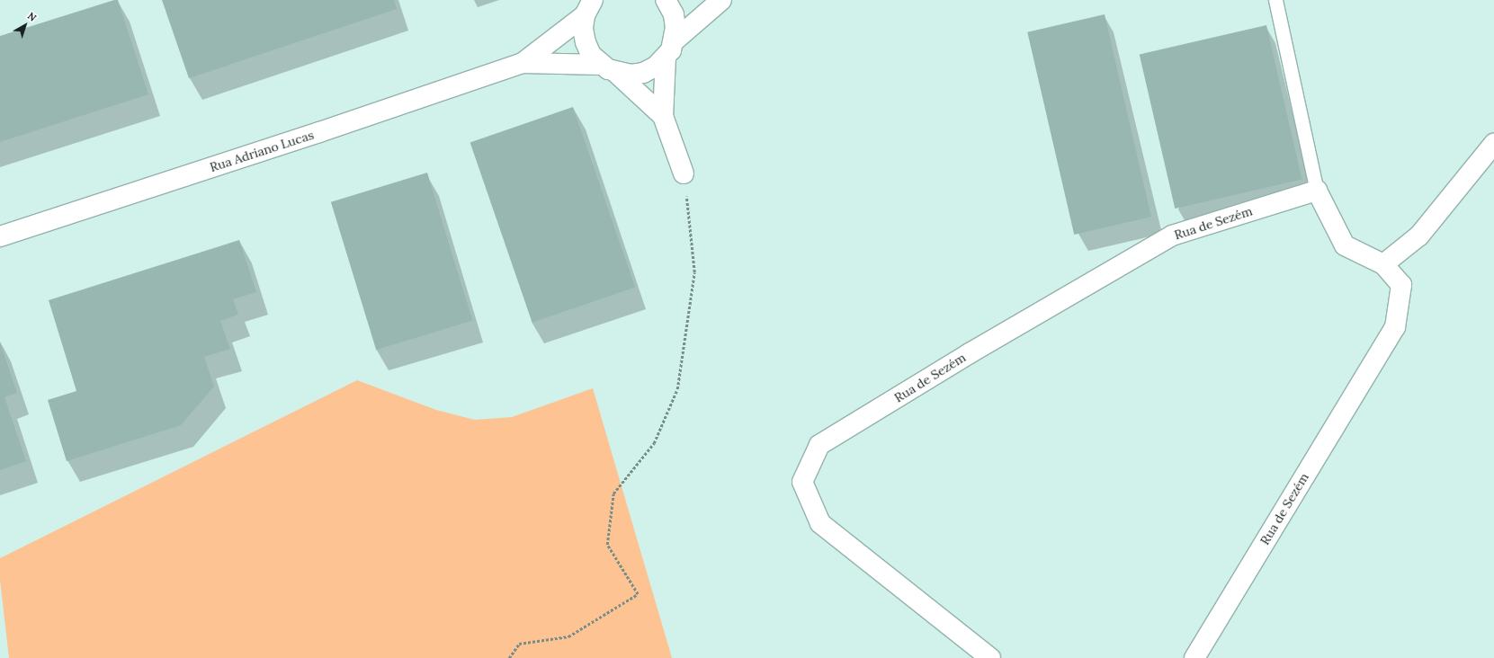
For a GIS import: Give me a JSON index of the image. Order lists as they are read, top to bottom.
{
  "streets": {
    "street": ["Rua Adriano Lucas", "Rua de Sezém"]
  },
  "north": "top right"
}
